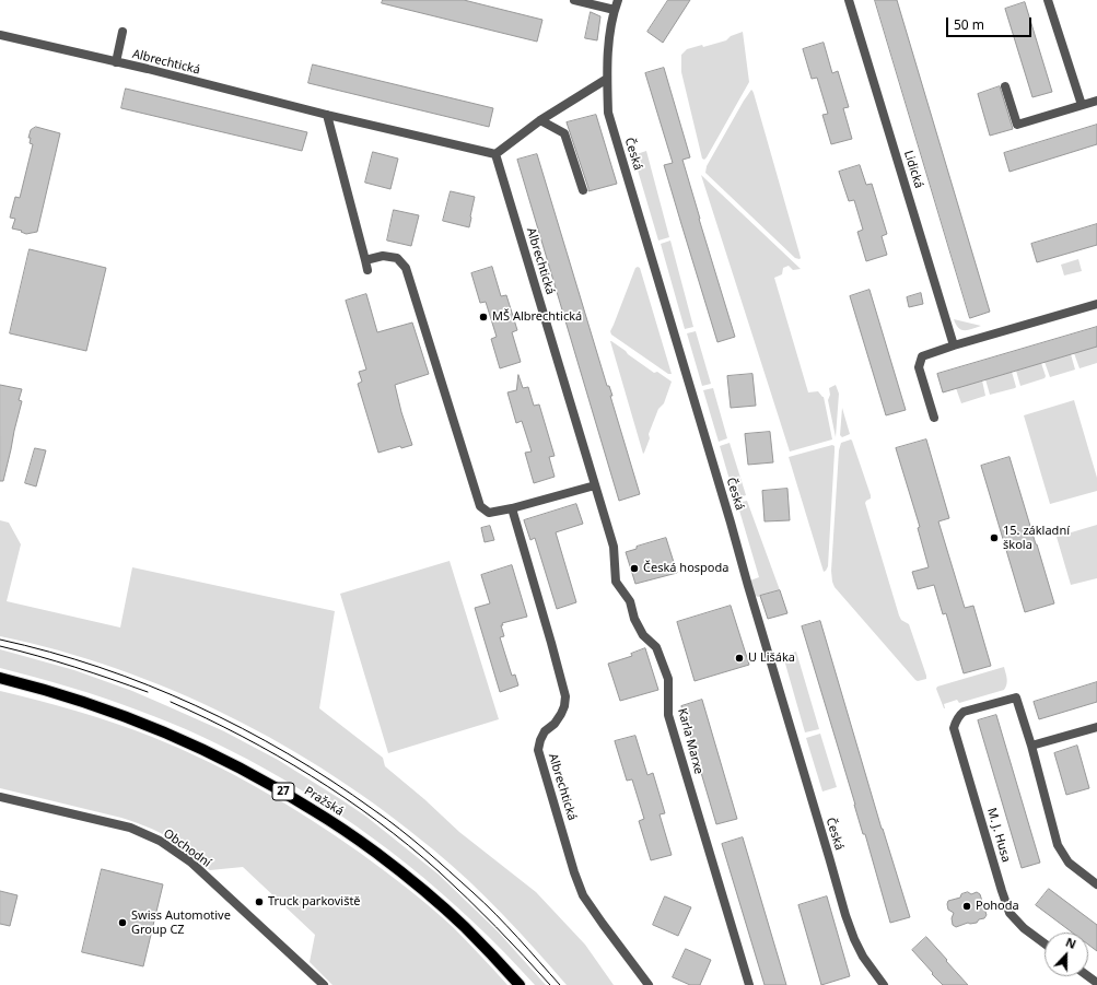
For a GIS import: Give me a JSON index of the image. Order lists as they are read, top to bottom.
{
  "streets": {
    "main road": ["27", "Pražská"],
    "street": [
      "Albrechtická",
      "Česká",
      "Lidická",
      "Karla Marxe",
      "M. J. Husa",
      "Obchodní"
    ]
  },
  "crossings": [
    ["Albrechtická", "Karla Marxe"]
  ],
  "places": [
    "MŠ Albrechtická",
    "15. základní škola",
    "Česká hospoda",
    "U Lišáka",
    "Truck parkoviště",
    "Pohoda",
    "Swiss Automotive Group CZ"
  ],
  "scale_bar": "50 m",
  "north": "top"
}
